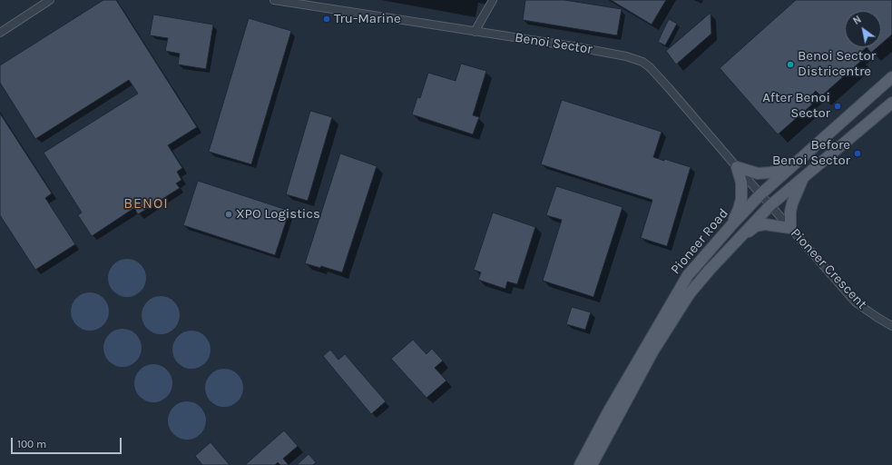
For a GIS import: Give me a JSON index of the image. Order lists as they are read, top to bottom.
{
  "streets": {
    "main road": ["Pioneer Road"],
    "street": ["Benoi Sector", "Pioneer Crescent"]
  },
  "crossings": [
    ["Benoi Sector", "Pioneer Road"],
    ["Benoi Sector", "Pioneer Crescent"],
    ["Pioneer Road", "Pioneer Crescent"]
  ],
  "districts": ["BENOI"],
  "places": [
    "Tru-Marine",
    "Benoi Sector Districentre",
    "After Benoi Sector",
    "Before Benoi Sector",
    "XPO Logistics"
  ],
  "scale_bar": "100 m",
  "north": "top left"
}
